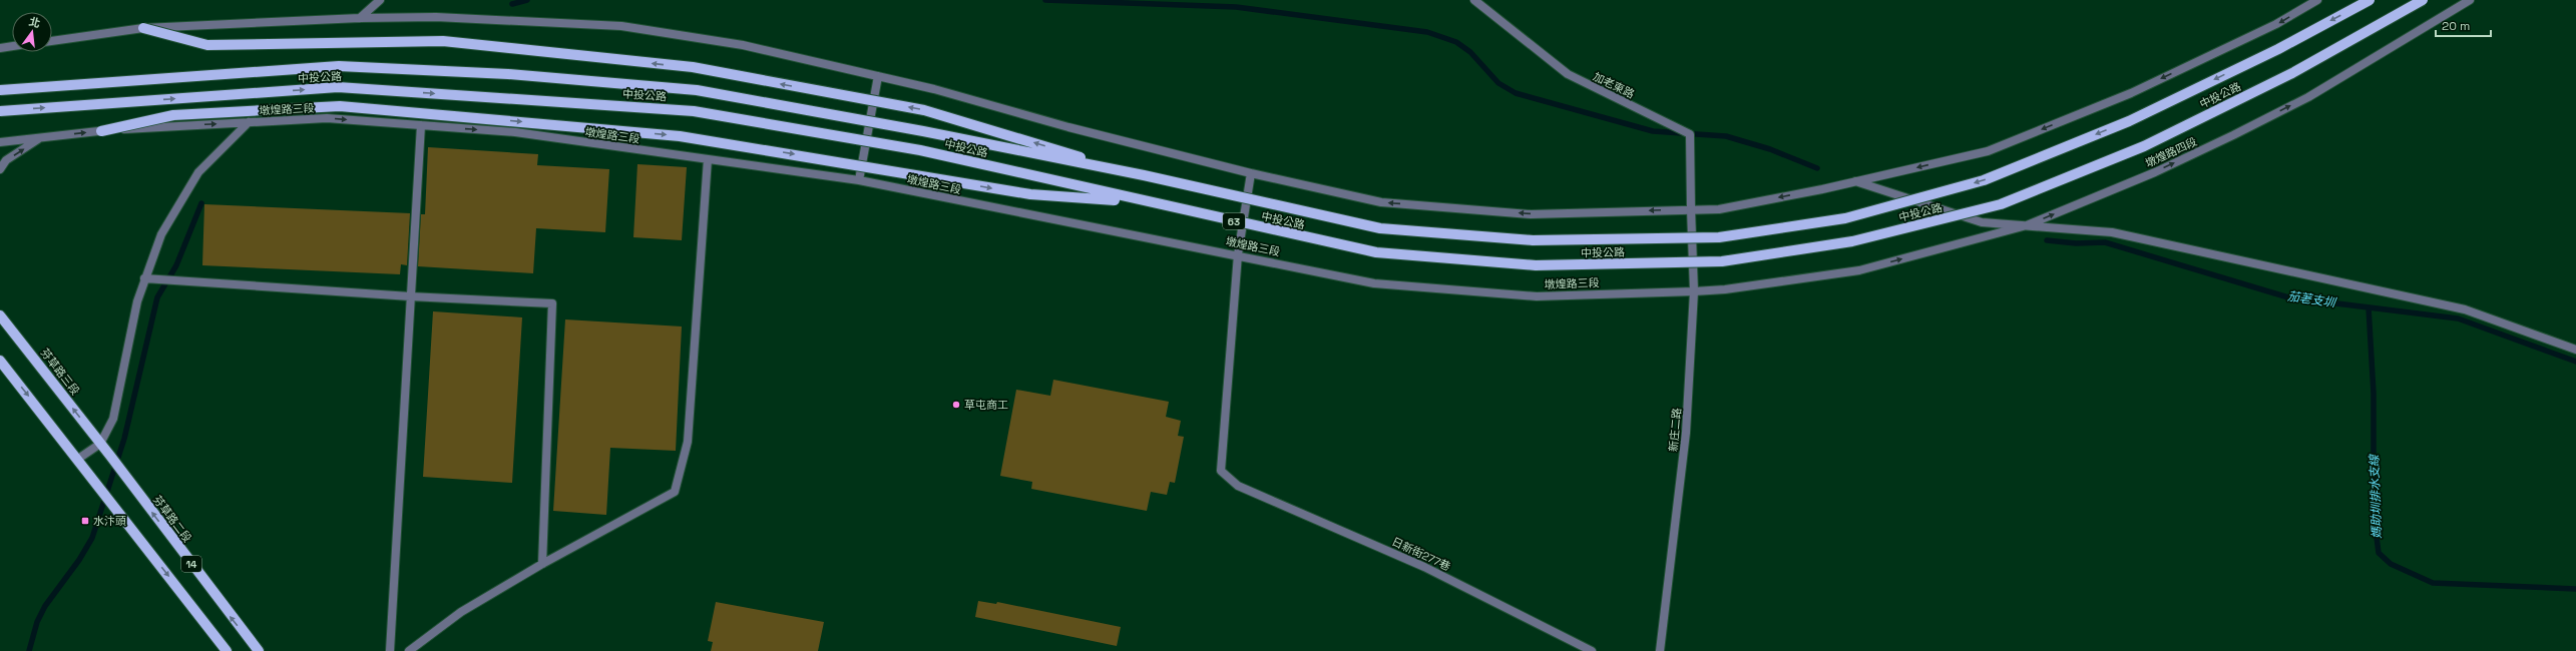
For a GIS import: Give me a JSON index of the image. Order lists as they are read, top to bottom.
{
  "streets": {
    "main road": [
      "中投公路",
      "63",
      "芬草路三段",
      "芬草路二段",
      "14"
    ],
    "street": [
      "加老東路",
      "墩煌路三段",
      "墩煌路四段",
      "新庄二路",
      "日新街277巷"
    ]
  },
  "crossings": [
    ["加老東路", "新庄二路"],
    ["墩煌路三段", "墩煌路四段"],
    ["墩煌路三段", "新庄二路"],
    ["墩煌路三段", "日新街277巷"],
    ["芬草路三段", "芬草路二段"]
  ],
  "one_way": ["墩煌路三段", "墩煌路四段"],
  "water": ["茄荖支圳", "媽助圳排水支線"],
  "places": {
    "other": ["草屯商工"],
    "transit": ["水汴頭"]
  },
  "scale_bar": "20 m",
  "north": "top"
}
